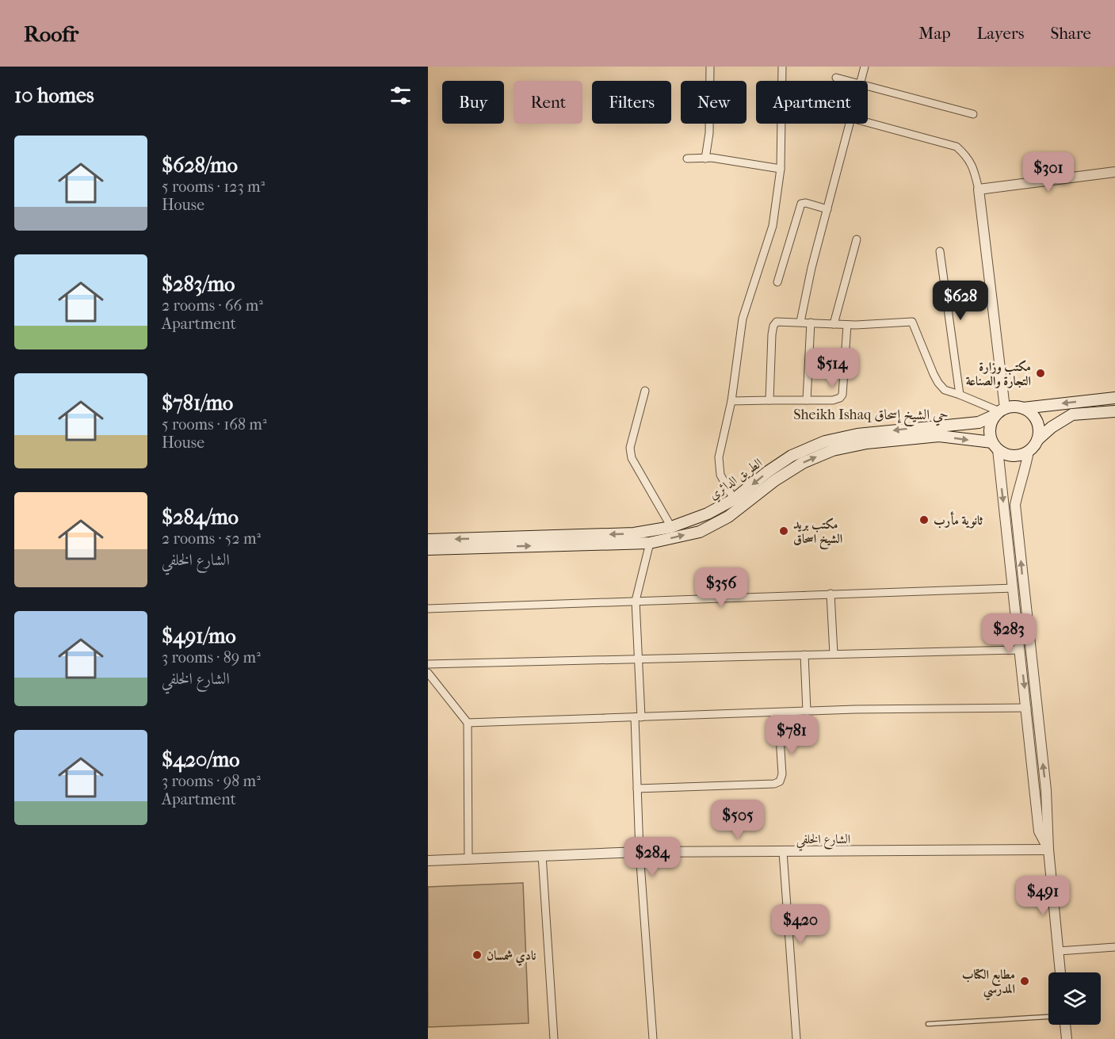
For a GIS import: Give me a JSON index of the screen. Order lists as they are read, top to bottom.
{
  "streets": {
    "main road": ["الطريق الدائري"],
    "street": ["الشارع الخلفي"]
  },
  "districts": ["Sheikh Ishaq حي الشيخ إسحاق"],
  "places": [
    "مكتب وزارة التجارة والصناعة",
    "ثانوية مأرب",
    "مكتب بريد الشيخ اسحاق",
    "نادي شمسان",
    "مطابع الكتاب المدرسي"
  ],
  "page": {
    "header": "Roofr",
    "nav": ["Map", "Layers", "Share"],
    "heading": "10 homes",
    "chip": [
      "Buy",
      "Rent",
      "Filters",
      "New",
      "Apartment"
    ],
    "list": [
      {
        "name": "$628/mo",
        "note": "5 rooms · 123 m² · House"
      },
      {
        "name": "$283/mo",
        "note": "2 rooms · 66 m² · Apartment"
      },
      {
        "name": "$781/mo",
        "note": "5 rooms · 168 m² · House"
      },
      {
        "name": "$284/mo",
        "note": "2 rooms · 52 m² · الشارع الخلفي"
      },
      {
        "name": "$491/mo",
        "note": "3 rooms · 89 m² · الشارع الخلفي"
      },
      {
        "name": "$420/mo",
        "note": "3 rooms · 98 m² · Apartment"
      }
    ],
    "price": [
      "$301",
      "$628",
      "$514",
      "$356",
      "$283",
      "$781",
      "$505",
      "$284",
      "$491",
      "$420"
    ]
  }
}
